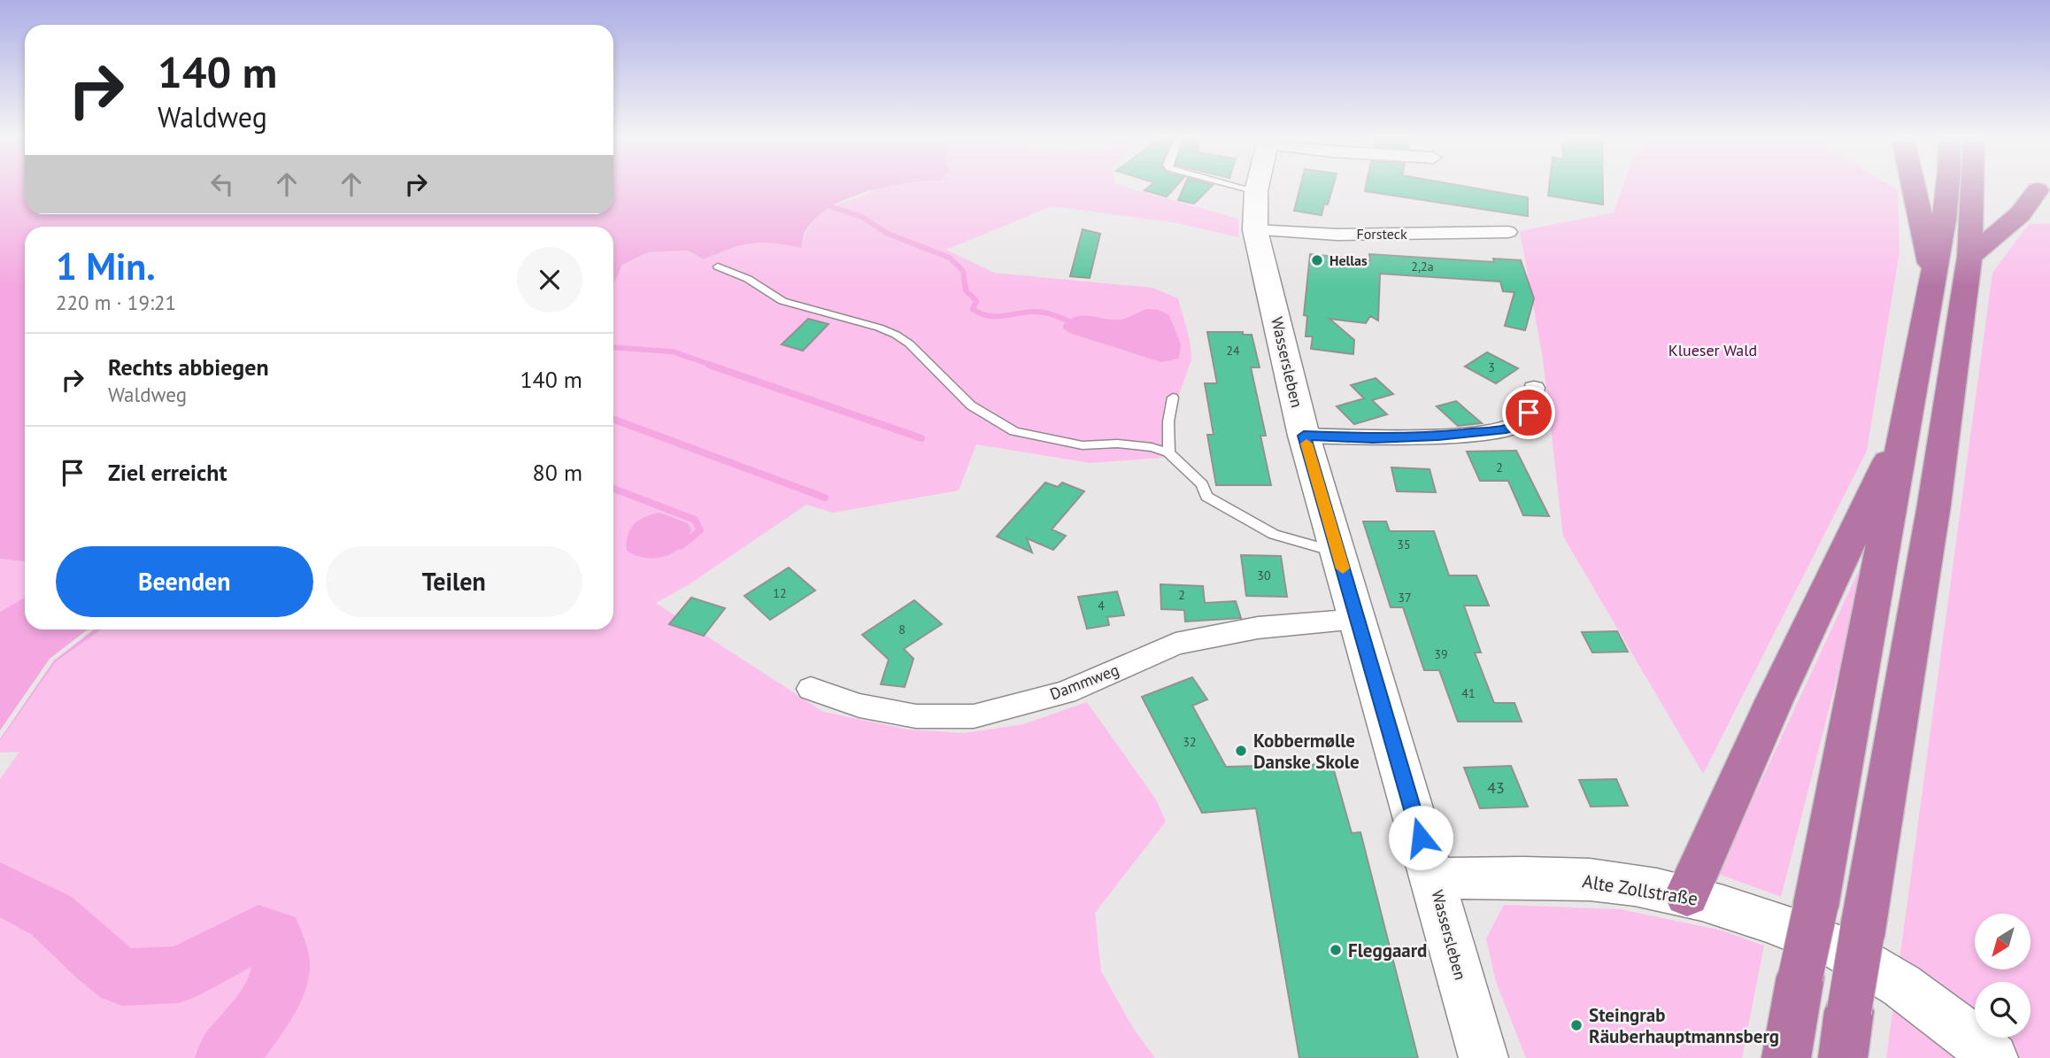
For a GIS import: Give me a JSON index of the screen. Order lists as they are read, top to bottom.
{
  "streets": {
    "street": [
      "Forsteck",
      "Wassersleben",
      "Dammweg",
      "Alte Zollstraße"
    ]
  },
  "crossings": [
    ["Forsteck", "Wassersleben"],
    ["Wassersleben", "Dammweg"],
    ["Wassersleben", "Alte Zollstraße"]
  ],
  "parks": ["Klueser Wald"],
  "places": [
    "Hellas",
    "Kobbermølle Danske Skole",
    "Fleggaard",
    "Steingrab Räuberhauptmannsberg"
  ],
  "house_numbers": [
    "2,2a",
    "24",
    "3",
    "2",
    "35",
    "30",
    "12",
    "2",
    "37",
    "4",
    "8",
    "39",
    "41",
    "32",
    "43"
  ],
  "north": "bottom left",
  "page": {
    "turn": ["140 m", "Waldweg"],
    "heading": ["1 Min.", "220 m · 19:21"],
    "list": [
      {
        "name": "Rechts abbiegen",
        "note": "Waldweg",
        "value": "140 m"
      },
      {
        "name": "Ziel erreicht",
        "value": "80 m"
      }
    ],
    "buttons": ["Beenden", "Teilen"]
  }
}
